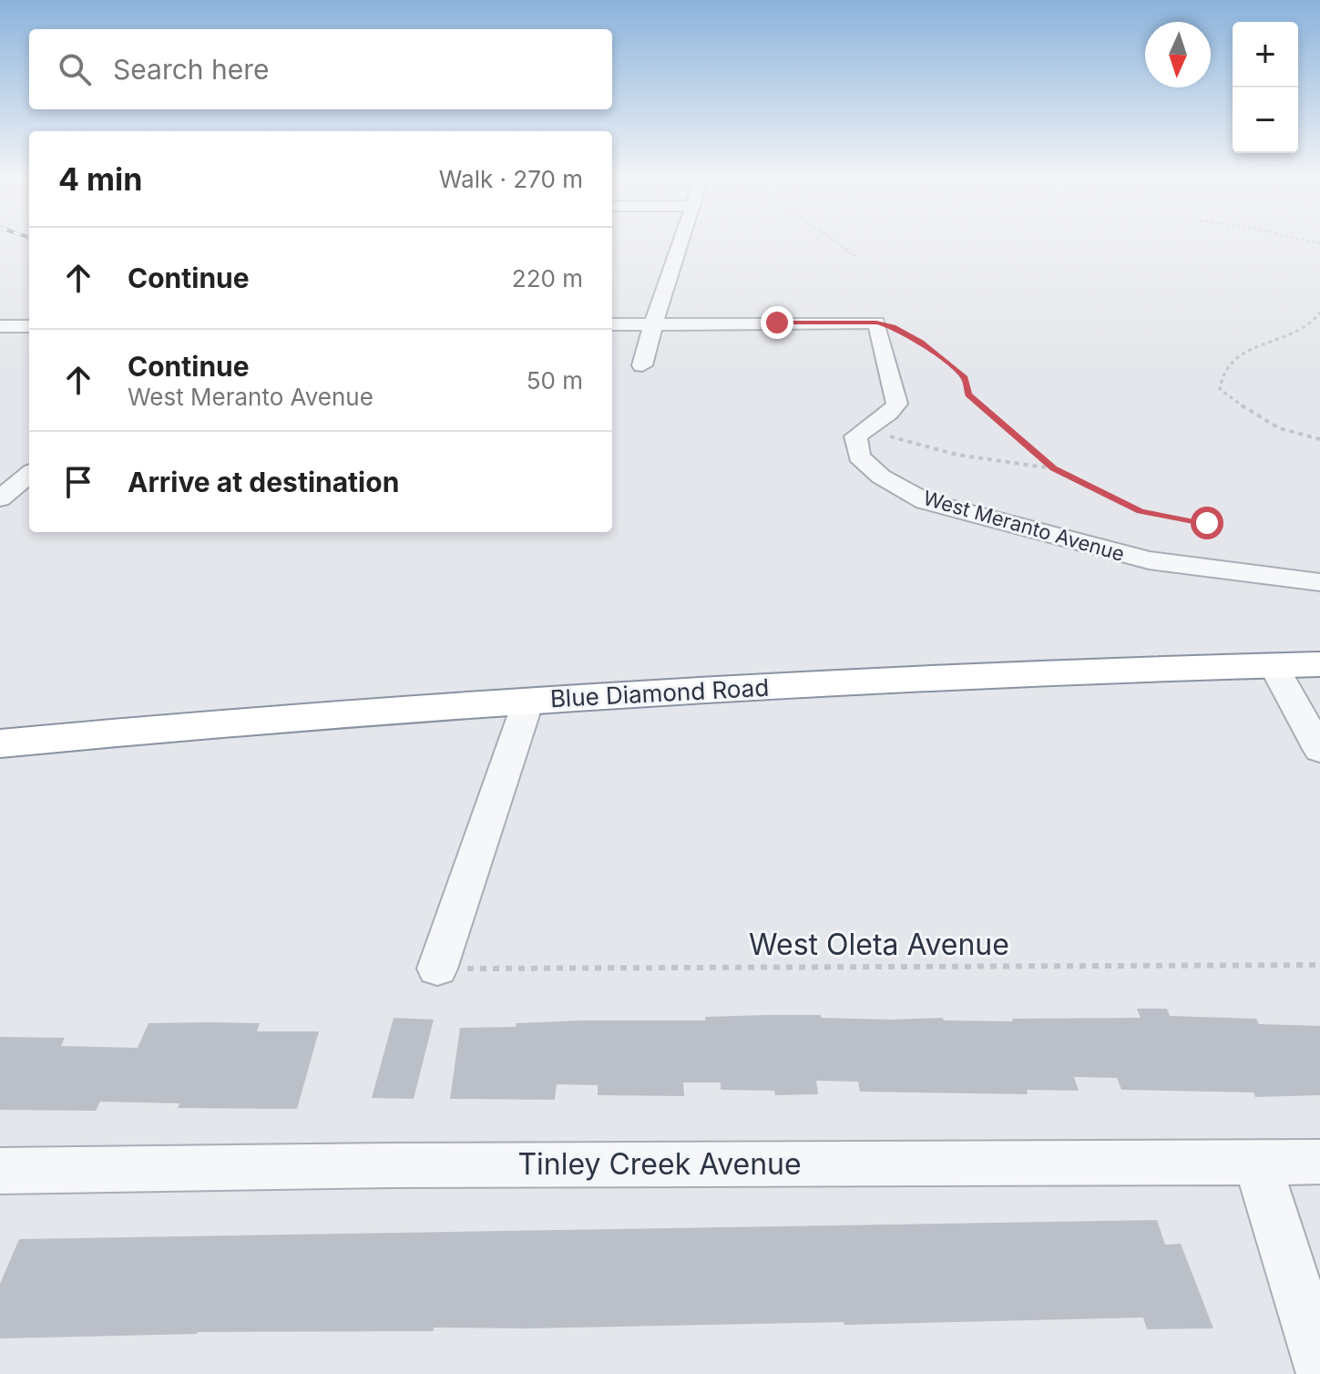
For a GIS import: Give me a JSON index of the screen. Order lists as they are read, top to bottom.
{
  "streets": {
    "highway": ["Blue Diamond Road"],
    "street": ["West Meranto Avenue", "Tinley Creek Avenue"],
    "path": ["West Oleta Avenue"]
  },
  "north": "bottom",
  "page": {
    "map_buttons": ["+", "−"],
    "search": "Search here",
    "heading": ["4 min", "Walk · 270 m"],
    "list": [
      ["Continue", "220 m"],
      ["Continue", "West Meranto Avenue", "50 m"],
      "Arrive at destination"
    ]
  }
}
